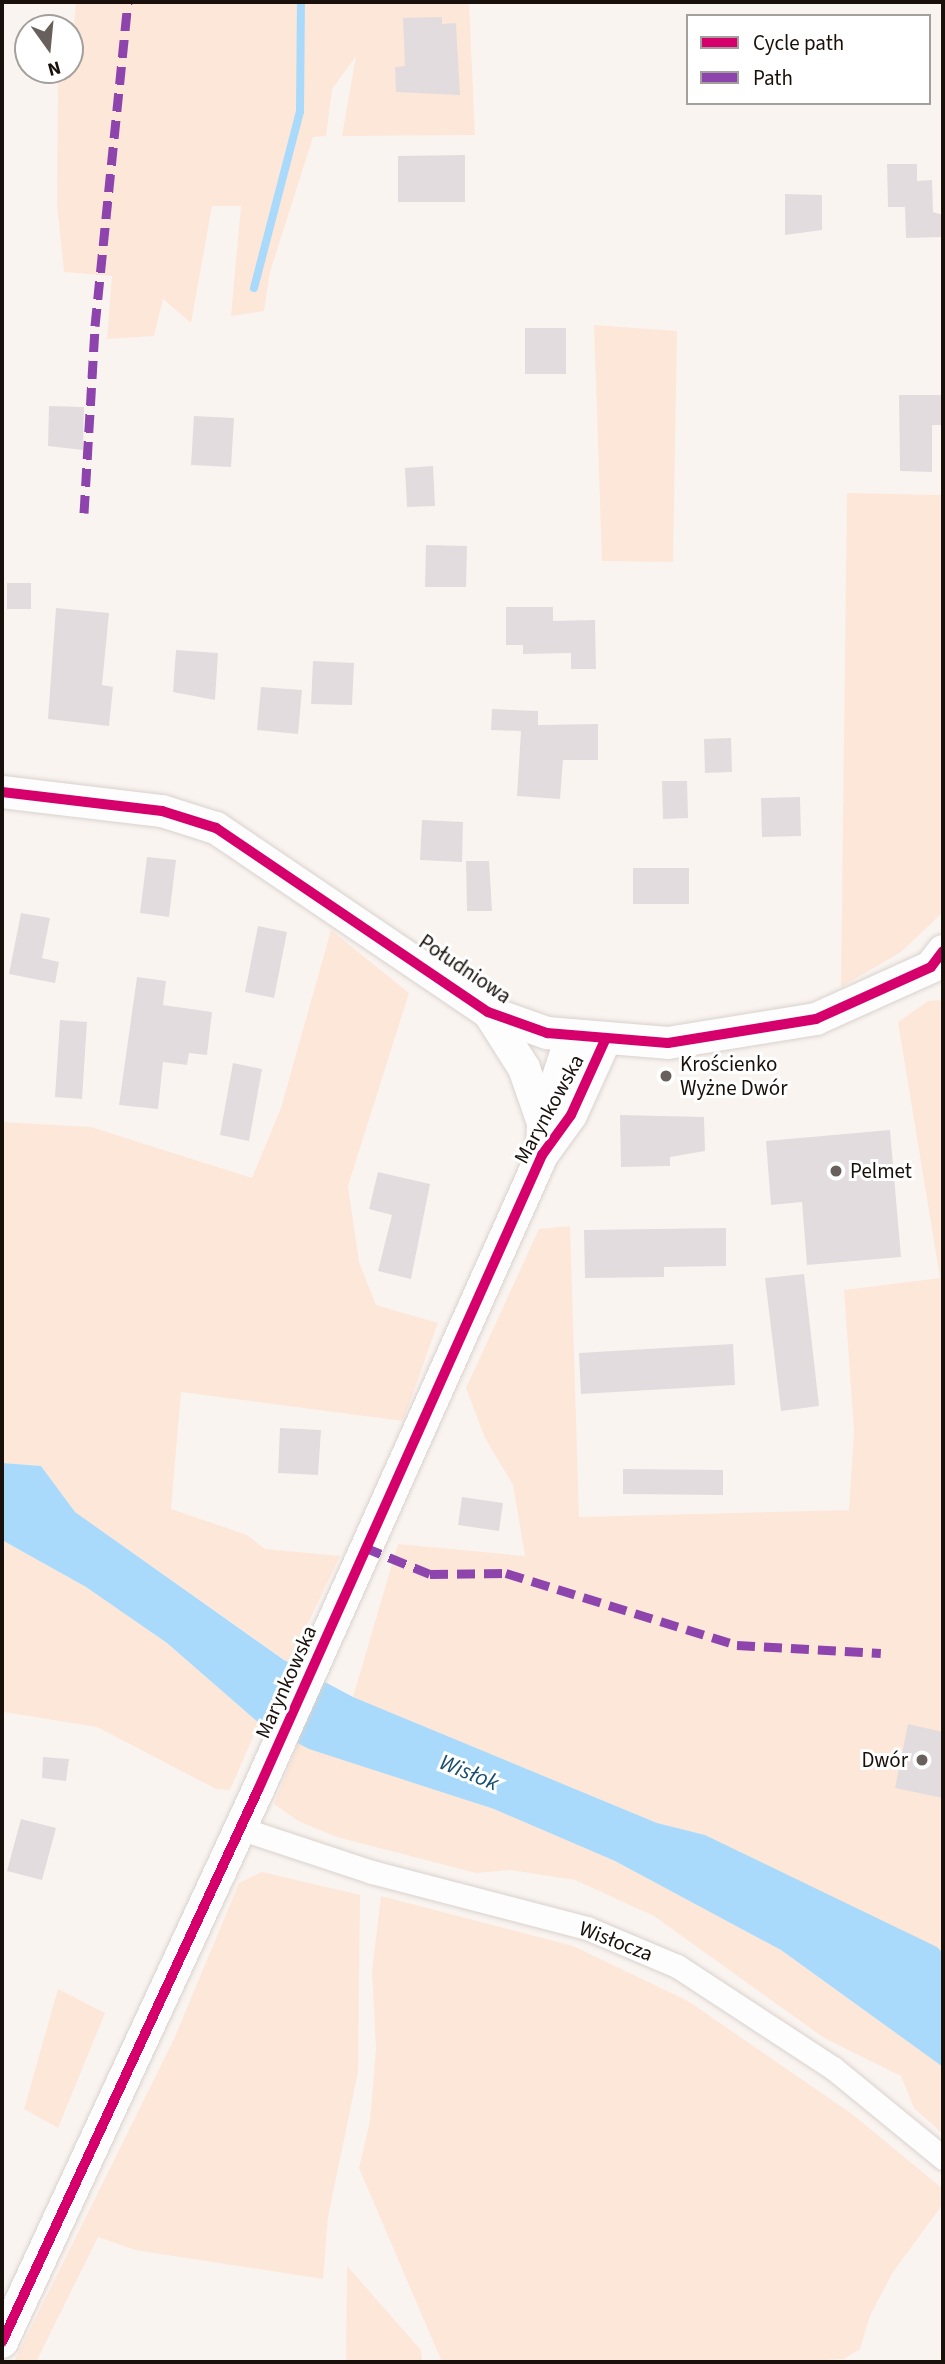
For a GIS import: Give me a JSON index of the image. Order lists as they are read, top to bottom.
{
  "streets": {
    "street": ["Południowa", "Marynkowska", "Wisłocza"]
  },
  "crossings": [
    ["Południowa", "Marynkowska"],
    ["Marynkowska", "Wisłocza"]
  ],
  "water": ["Wisłok"],
  "places": ["Krościenko Wyżne Dwór", "Pelmet", "Dwór"],
  "legend": ["Cycle path", "Path"],
  "north": "bottom"
}
